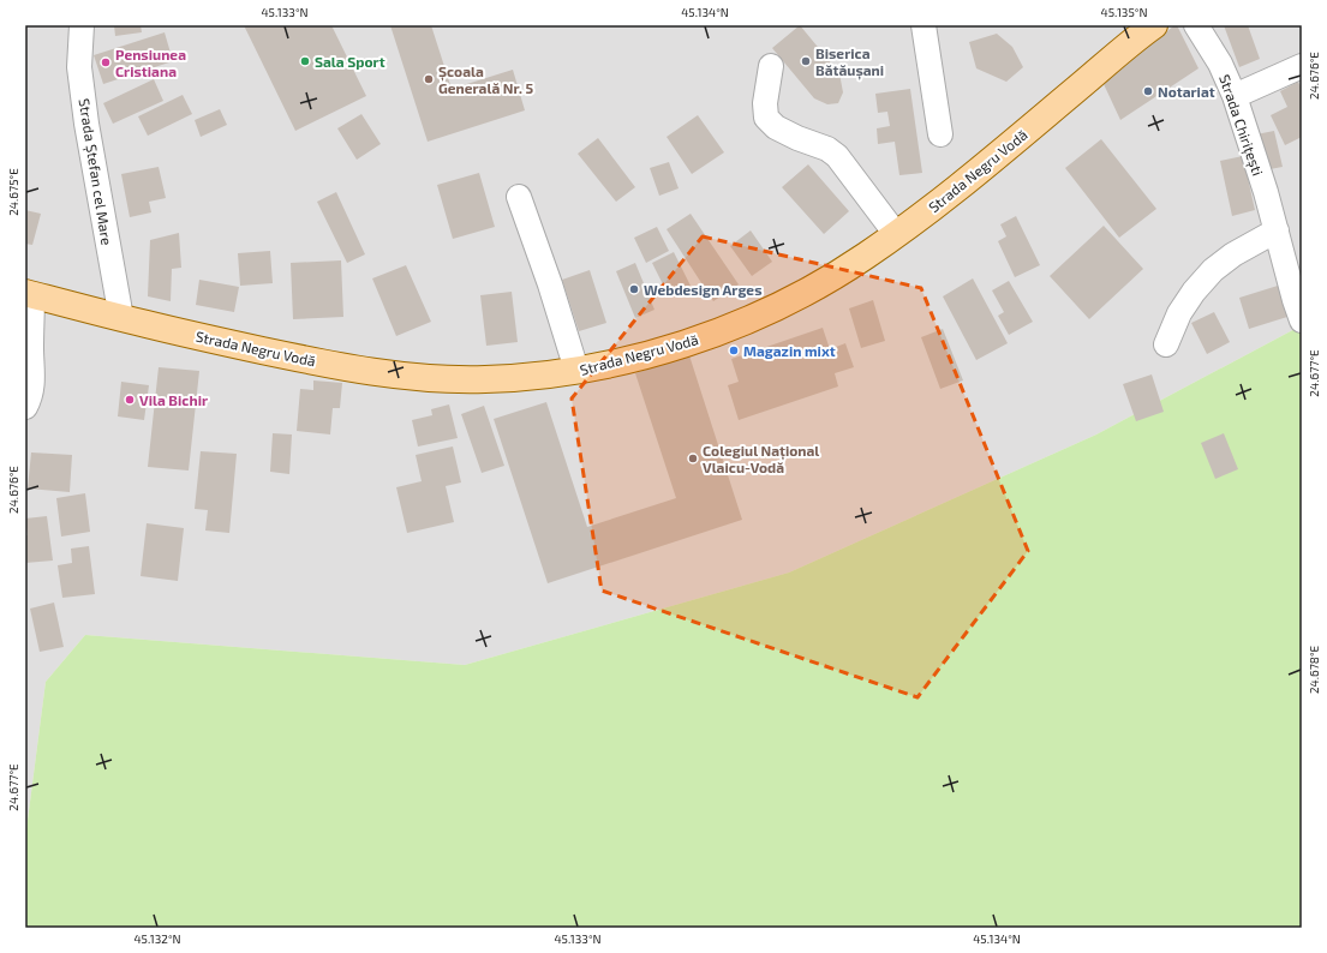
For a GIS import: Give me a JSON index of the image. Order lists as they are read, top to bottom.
{
  "streets": {
    "main road": ["Strada Negru Vodă"],
    "street": ["Strada Chirițești", "Strada Ștefan cel Mare"]
  },
  "crossings": [
    ["Strada Negru Vodă", "Strada Ștefan cel Mare"]
  ],
  "places": [
    "Sala Sport",
    "Biserica Bătăușani",
    "Pensiunea Cristiana",
    "Școala Generală Nr. 5",
    "Notariat",
    "Webdesign Arges",
    "Magazin mixt",
    "Vila Bichir",
    "Colegiul Național Vlaicu-Vodă"
  ],
  "coordinates": [
    "45.133°N",
    "45.134°N",
    "45.135°N",
    "24.676°E",
    "24.675°E",
    "24.677°E",
    "24.678°E",
    "45.132°N"
  ]
}
